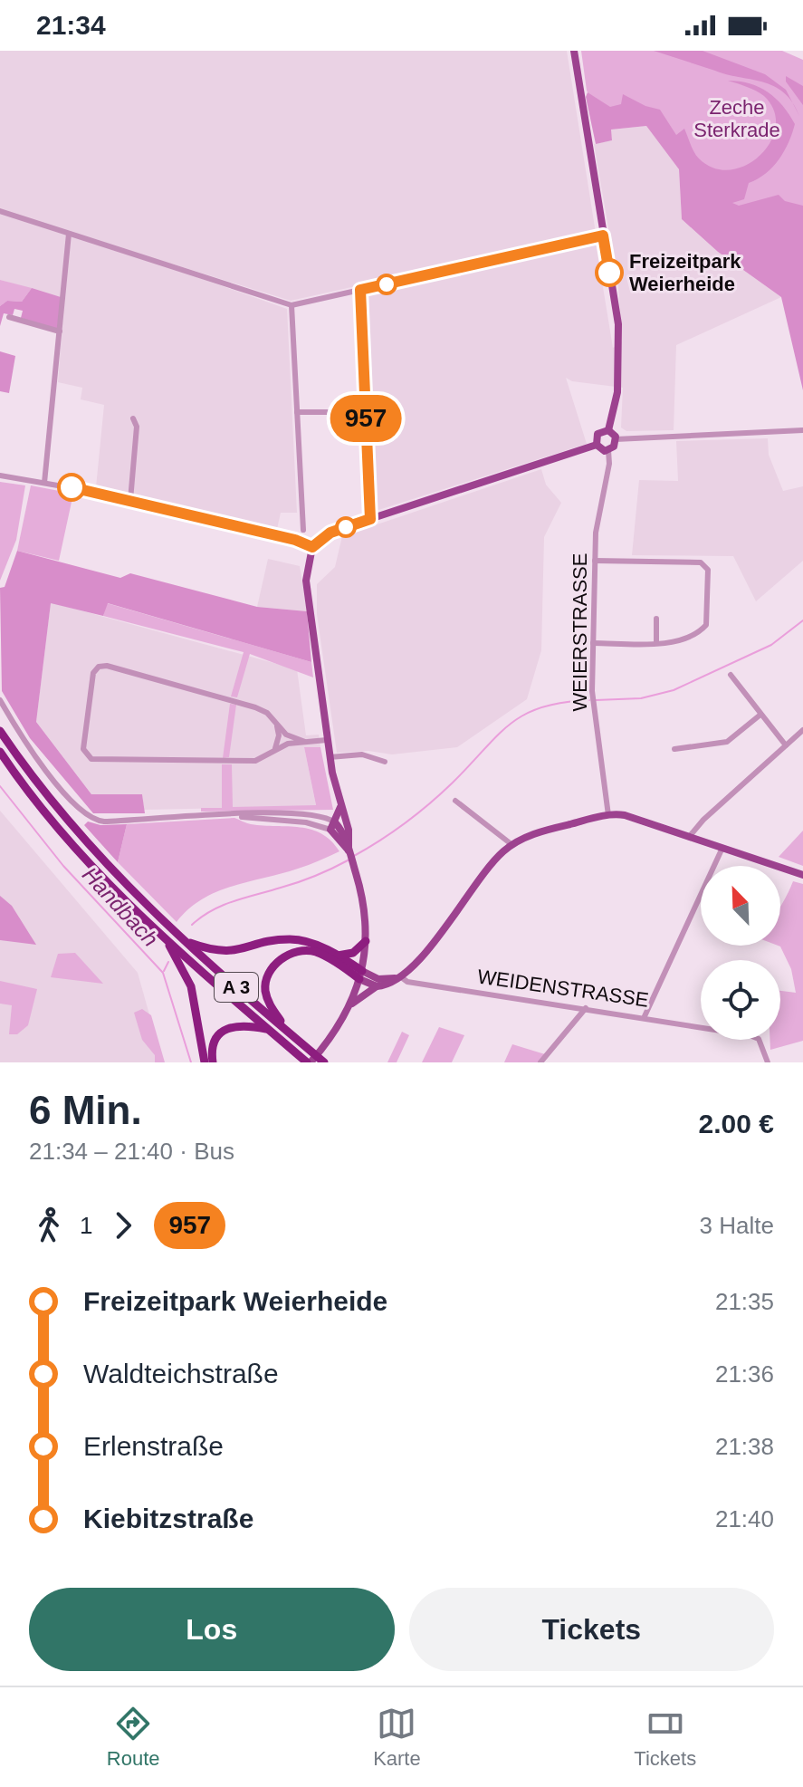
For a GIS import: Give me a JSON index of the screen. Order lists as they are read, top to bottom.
{
  "streets": {
    "highway": ["A 3"],
    "street": ["WEIERSTRASSE", "WEIDENSTRASSE"]
  },
  "water": ["Handbach"],
  "parks": ["Zeche Sterkrade"],
  "places": ["Freizeitpark Weierheide"],
  "lines": ["bus line 957"],
  "north": "top left",
  "page": {
    "status": "21:34",
    "on_map": "957",
    "heading": ["6 Min.", "21:34 – 21:40 · Bus", "2.00 €"],
    "legs": ["1", "957", "3 Halte"],
    "list": [
      {
        "name": "Freizeitpark Weierheide",
        "value": "21:35"
      },
      {
        "name": "Waldteichstraße",
        "value": "21:36"
      },
      {
        "name": "Erlenstraße",
        "value": "21:38"
      },
      {
        "name": "Kiebitzstraße",
        "value": "21:40"
      }
    ],
    "buttons": ["Los", "Tickets"],
    "tabs": ["Route", "Karte", "Tickets"]
  }
}
